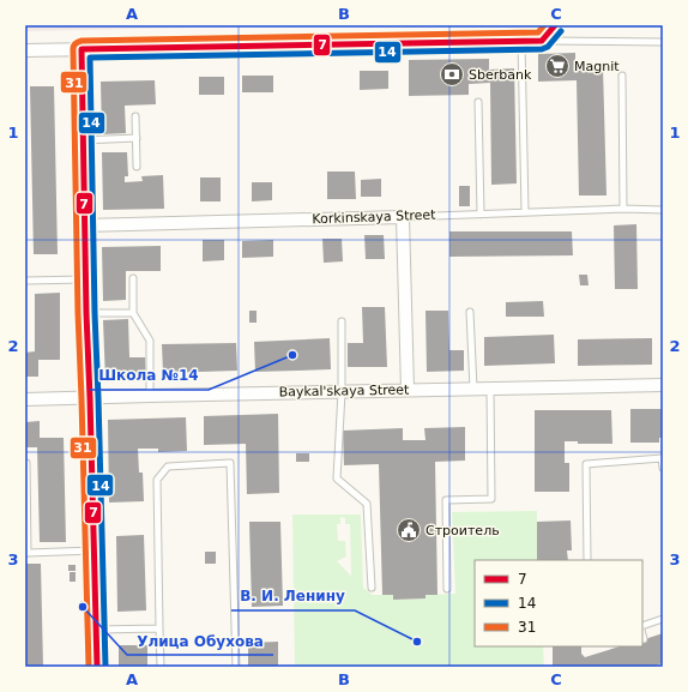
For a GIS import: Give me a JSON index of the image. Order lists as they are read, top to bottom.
{
  "streets": {
    "street": ["Korkinskaya Street", "Baykal'skaya Street"]
  },
  "places": {
    "supermarket": ["Magnit"],
    "bank": ["Sberbank"],
    "other": ["Школа №14", "Улица Обухова", "В. И. Ленину"],
    "public building": ["Строитель"]
  },
  "lines": ["transit line 7", "transit line 31", "transit line 14"],
  "legend": ["7", "14", "31"],
  "grid": {
    "columns": ["A", "B", "C"],
    "rows": ["1", "2", "3"]
  }
}
